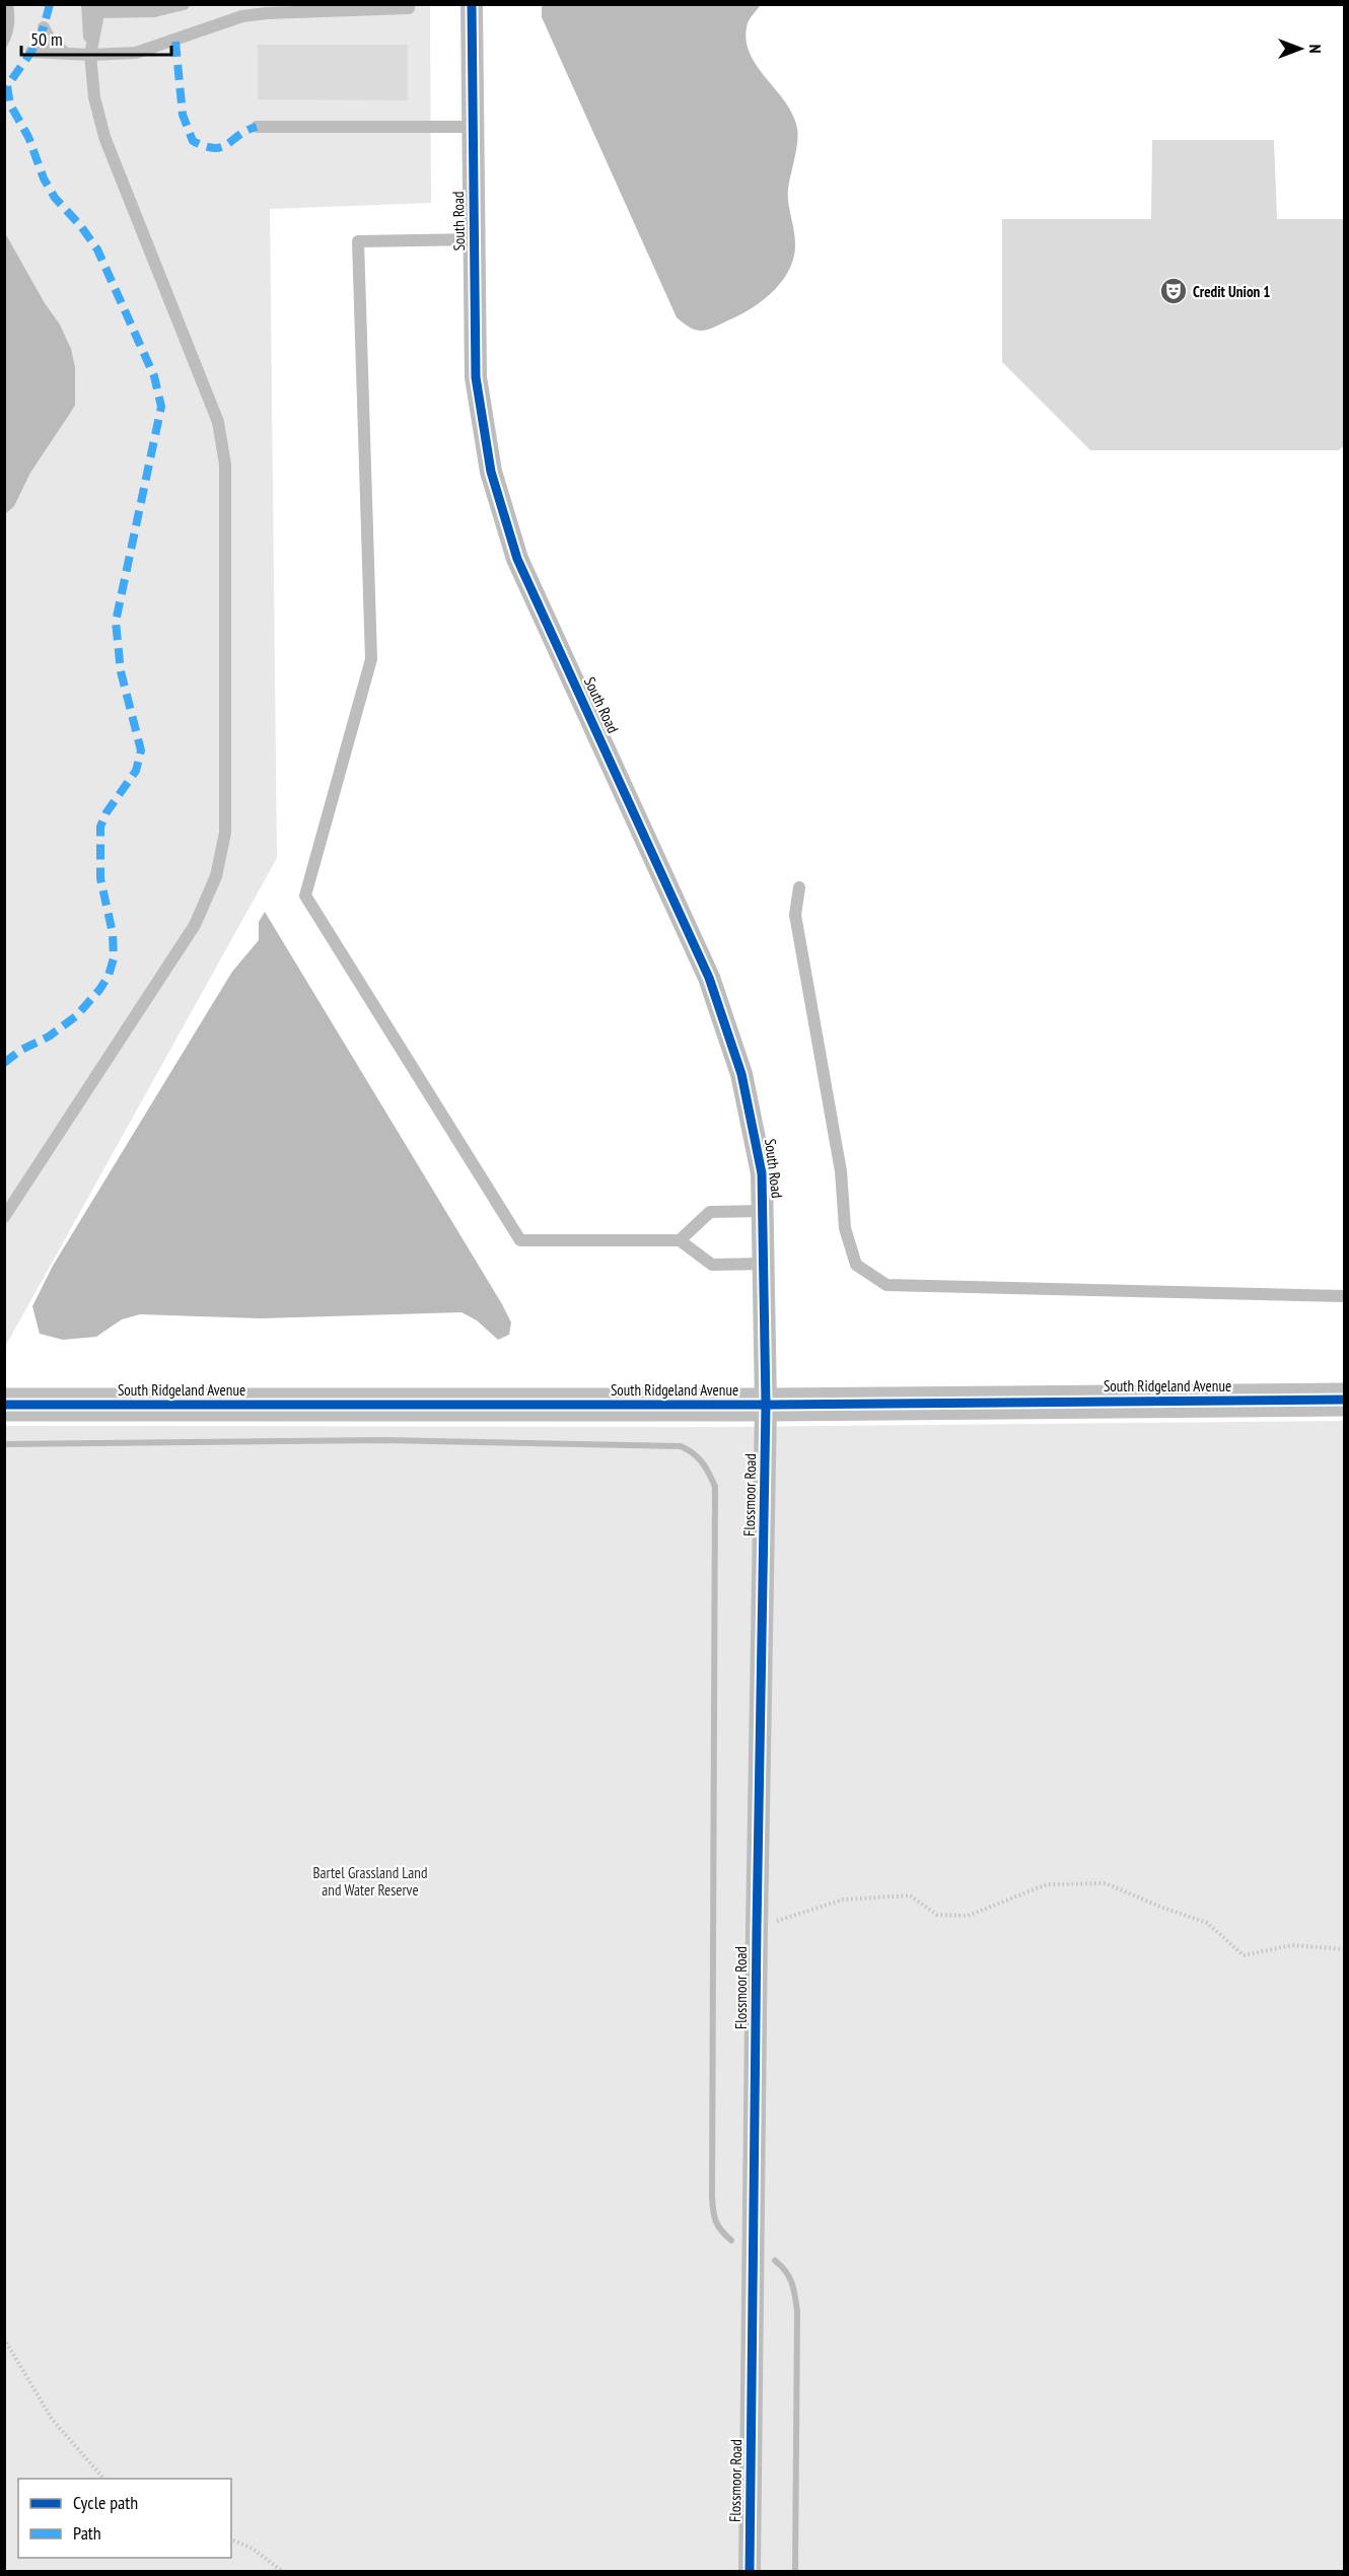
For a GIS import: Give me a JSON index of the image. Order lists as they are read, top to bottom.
{
  "streets": {
    "street": ["South Road", "South Ridgeland Avenue", "Flossmoor Road"]
  },
  "crossings": [
    ["South Road", "South Ridgeland Avenue"],
    ["South Road", "Flossmoor Road"],
    ["South Ridgeland Avenue", "Flossmoor Road"]
  ],
  "parks": ["Bartel Grassland Land and Water Reserve"],
  "places": {
    "theatre": ["Credit Union 1"]
  },
  "legend": ["Cycle path", "Path"],
  "scale_bar": "50 m",
  "north": "right"
}
